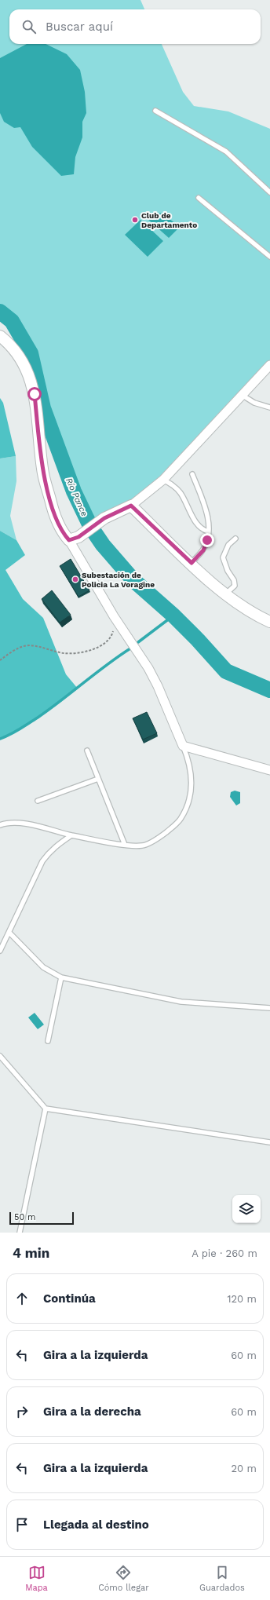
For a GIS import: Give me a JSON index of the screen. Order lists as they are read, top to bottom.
{
  "water": ["Río Pance"],
  "places": ["Club de Departamento", "Subestación de Policia La Voragine"],
  "scale_bar": "50 m",
  "page": {
    "search": "Buscar aquí",
    "scale": "50 m",
    "heading": ["4 min", "A pie · 260 m"],
    "list": [
      ["Continúa", "120 m"],
      ["Gira a la izquierda", "60 m"],
      ["Gira a la derecha", "60 m"],
      ["Gira a la izquierda", "20 m"],
      "Llegada al destino"
    ],
    "nav": ["Mapa", "Cómo llegar", "Guardados"]
  }
}
